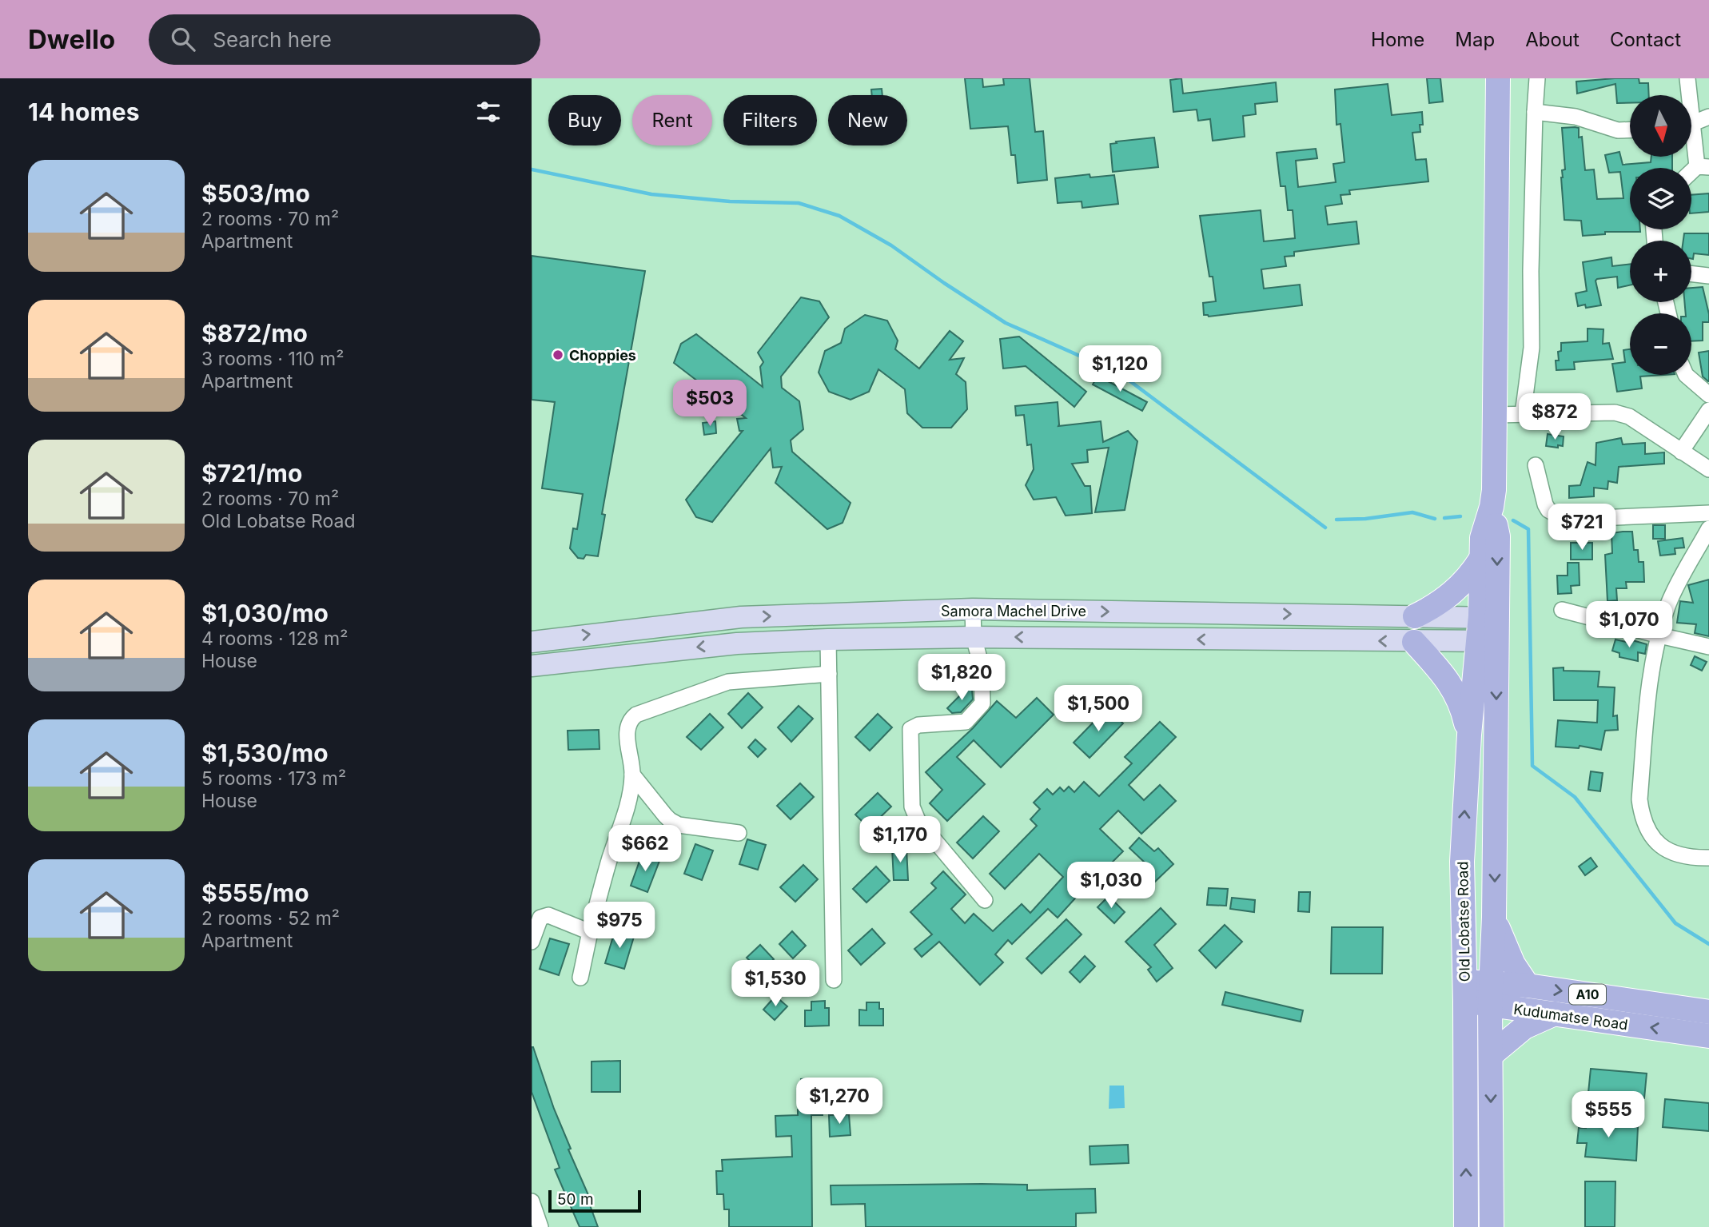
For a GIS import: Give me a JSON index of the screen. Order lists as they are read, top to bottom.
{
  "streets": {
    "main road": [
      "Samora Machel Drive",
      "Old Lobatse Road",
      "A10",
      "Kudumatse Road"
    ]
  },
  "crossings": [
    ["Samora Machel Drive", "Old Lobatse Road"],
    ["Old Lobatse Road", "A10"],
    ["Old Lobatse Road", "Kudumatse Road"],
    ["A10", "Kudumatse Road"]
  ],
  "places": ["Choppies"],
  "scale_bar": "50 m",
  "north": "bottom",
  "page": {
    "header": "Dwello",
    "search": "Search here",
    "nav": [
      "Home",
      "Map",
      "About",
      "Contact"
    ],
    "heading": "14 homes",
    "map_buttons": ["+", "−"],
    "chip": [
      "Buy",
      "Rent",
      "Filters",
      "New"
    ],
    "list": [
      {
        "name": "$503/mo",
        "note": "2 rooms · 70 m² · Apartment"
      },
      {
        "name": "$872/mo",
        "note": "3 rooms · 110 m² · Apartment"
      },
      {
        "name": "$721/mo",
        "note": "2 rooms · 70 m² · Old Lobatse Road"
      },
      {
        "name": "$1,030/mo",
        "note": "4 rooms · 128 m² · House"
      },
      {
        "name": "$1,530/mo",
        "note": "5 rooms · 173 m² · House"
      },
      {
        "name": "$555/mo",
        "note": "2 rooms · 52 m² · Apartment"
      }
    ],
    "price": [
      "$1,120",
      "$503",
      "$872",
      "$721",
      "$1,070",
      "$1,820",
      "$1,500",
      "$1,170",
      "$662",
      "$1,030",
      "$975",
      "$1,530",
      "$1,270",
      "$555"
    ],
    "scale": "50 m"
  }
}
